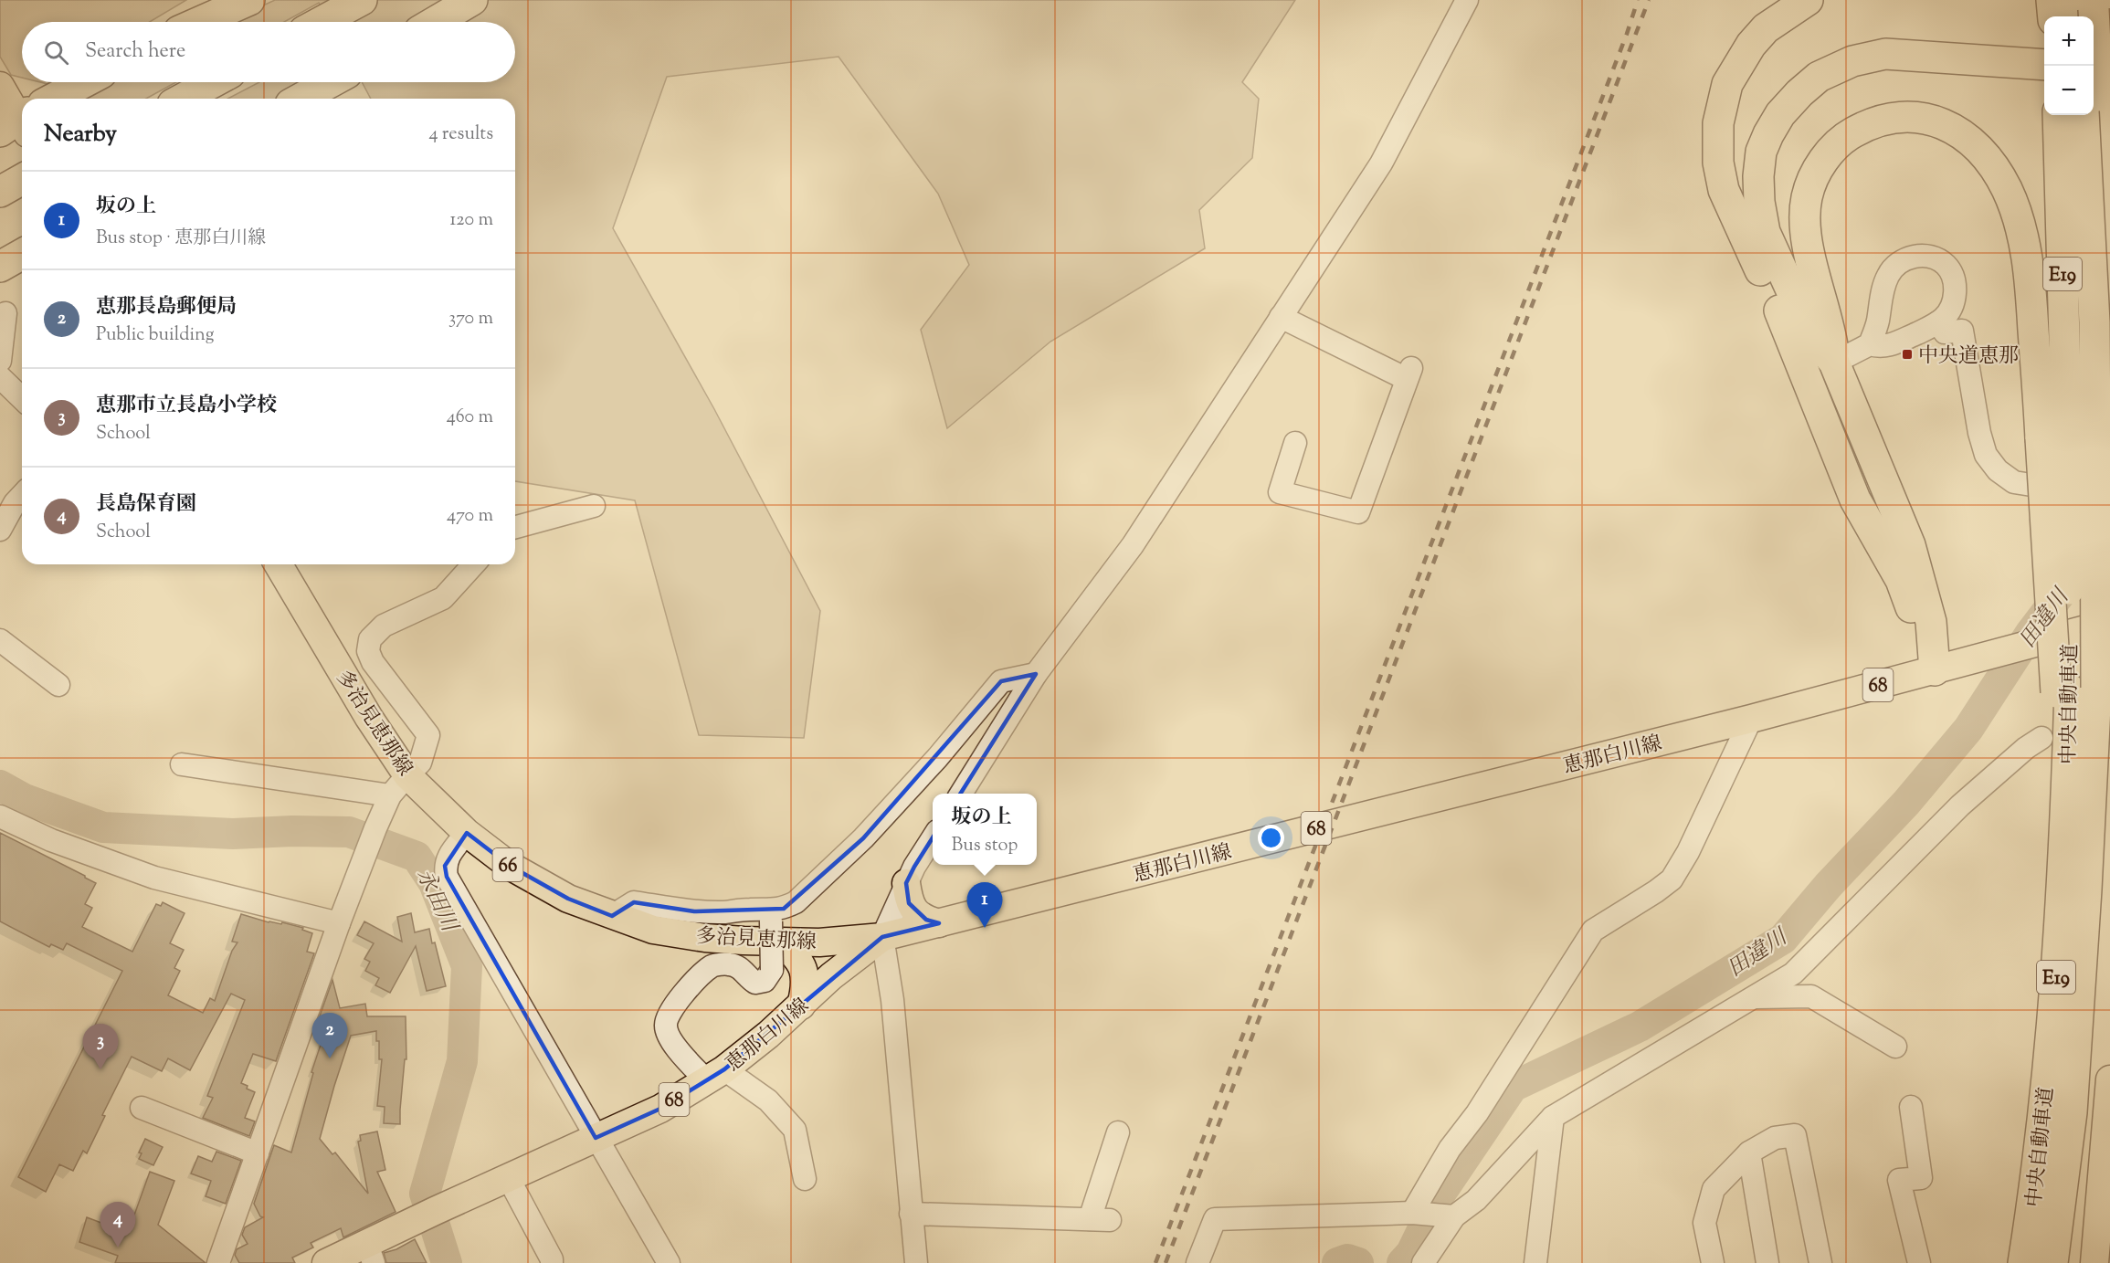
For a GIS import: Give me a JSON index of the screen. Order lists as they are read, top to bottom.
{
  "streets": {
    "highway": ["E19", "中央自動車道"],
    "main road": [
      "68",
      "多治見恵那線",
      "恵那白川線",
      "66"
    ]
  },
  "crossings": [
    ["多治見恵那線", "恵那白川線"]
  ],
  "water": ["田違川", "永田川"],
  "places": {
    "transit": ["中央道恵那"]
  },
  "page": {
    "map_buttons": ["+", "−"],
    "search": "Search here",
    "heading": ["Nearby", "4 results"],
    "list": [
      {
        "mark": "1",
        "name": "坂の上",
        "note": "Bus stop · 恵那白川線",
        "value": "120 m"
      },
      {
        "mark": "2",
        "name": "恵那長島郵便局",
        "note": "Public building",
        "value": "370 m"
      },
      {
        "mark": "3",
        "name": "恵那市立長島小学校",
        "note": "School",
        "value": "460 m"
      },
      {
        "mark": "4",
        "name": "長島保育園",
        "note": "School",
        "value": "470 m"
      }
    ],
    "popup": ["坂の上", "Bus stop"],
    "pins": [
      "1",
      "2",
      "3",
      "4"
    ]
  }
}
